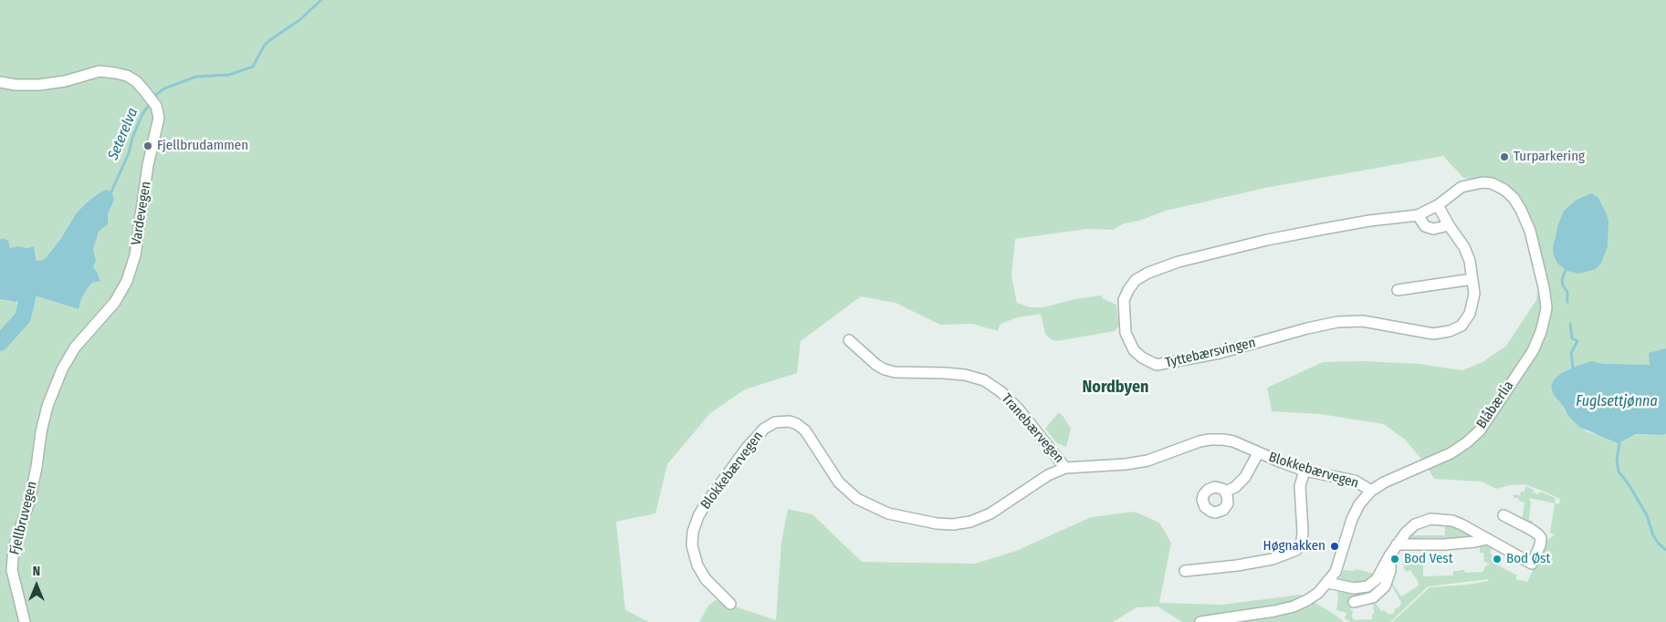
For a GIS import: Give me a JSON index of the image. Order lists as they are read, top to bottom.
{
  "streets": {
    "street": [
      "Vardevegen",
      "Tyttebærsvingen",
      "Blåbærlia",
      "Tranebærvegen",
      "Blokkebærvegen",
      "Fjellbruvegen"
    ]
  },
  "crossings": [
    ["Vardevegen", "Fjellbruvegen"],
    ["Tyttebærsvingen", "Blåbærlia"],
    ["Blåbærlia", "Blokkebærvegen"],
    ["Tranebærvegen", "Blokkebærvegen"]
  ],
  "districts": ["Nordbyen"],
  "water": ["Seterelva", "Fuglsettjønna"],
  "places": [
    "Fjellbrudammen",
    "Turparkering",
    "Høgnakken",
    "Bod Vest",
    "Bod Øst"
  ],
  "north": "top"
}
